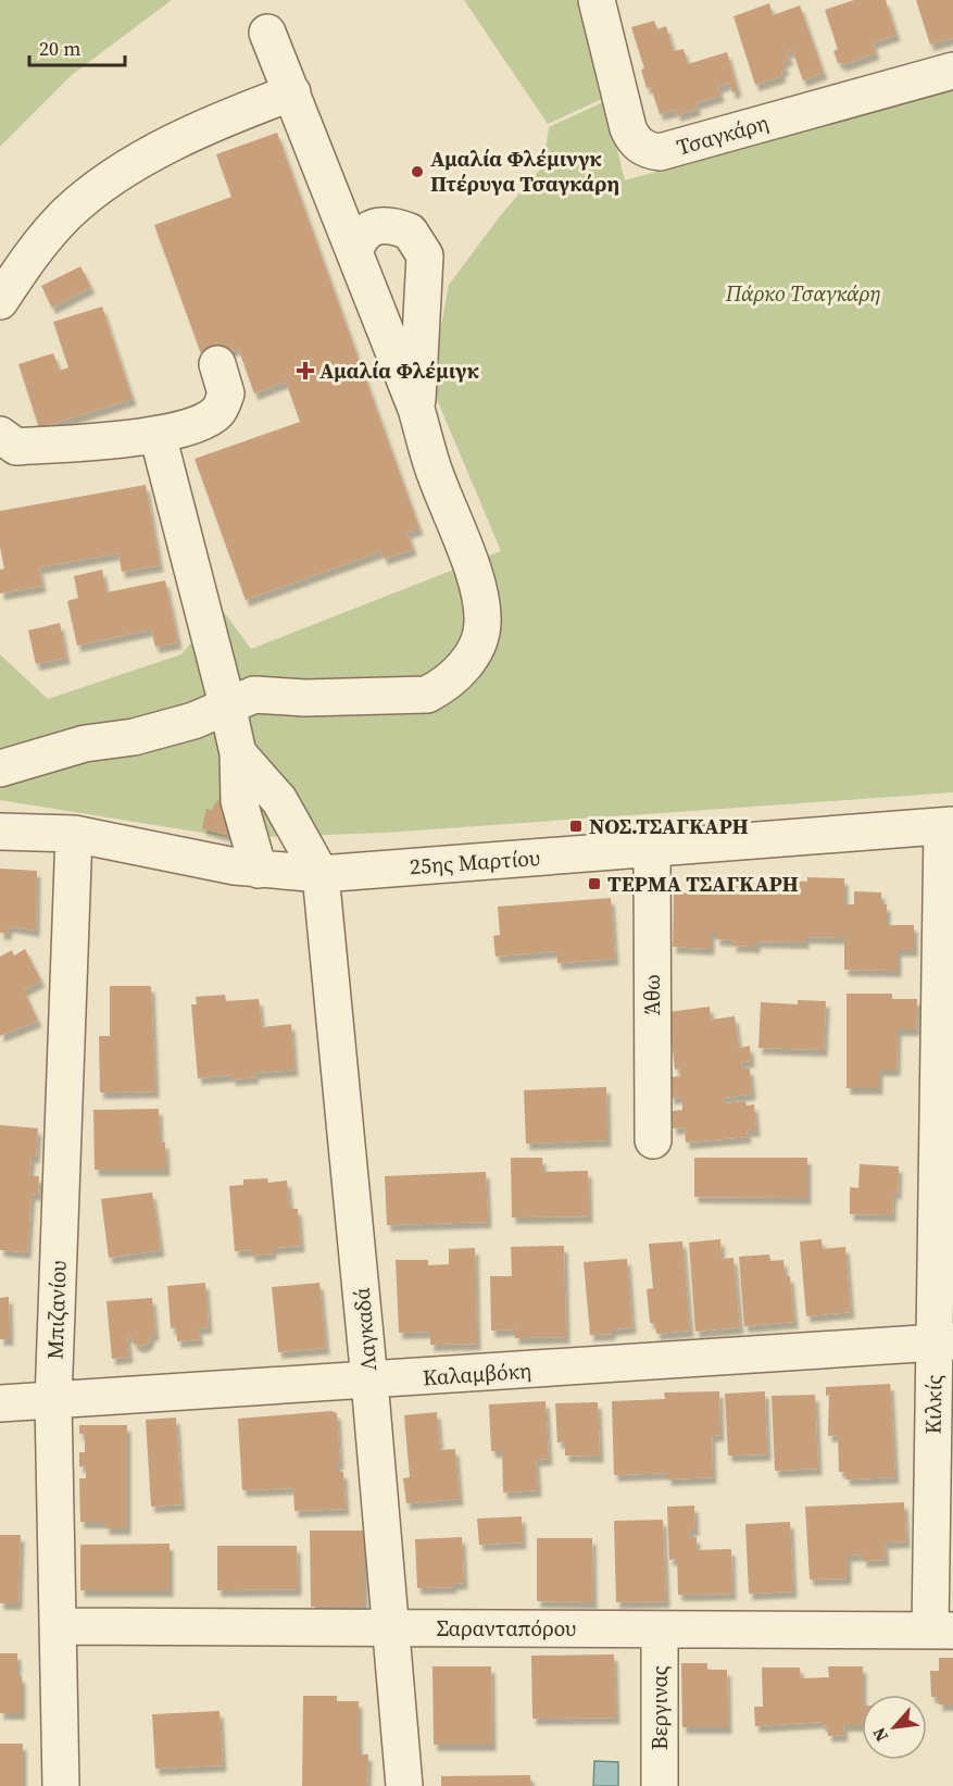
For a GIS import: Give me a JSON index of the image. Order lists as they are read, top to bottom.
{
  "streets": {
    "street": [
      "Τσαγκάρη",
      "25ης Μαρτίου",
      "Άθω",
      "Μπιζανίου",
      "Λαγκαδά",
      "Καλαμβόκη",
      "Κιλκίς",
      "Σαρανταπόρου",
      "Bεργινας"
    ]
  },
  "crossings": [
    ["25ης Μαρτίου", "Άθω"],
    ["25ης Μαρτίου", "Μπιζανίου"],
    ["25ης Μαρτίου", "Λαγκαδά"],
    ["25ης Μαρτίου", "Κιλκίς"],
    ["Μπιζανίου", "Καλαμβόκη"],
    ["Μπιζανίου", "Σαρανταπόρου"],
    ["Λαγκαδά", "Καλαμβόκη"],
    ["Λαγκαδά", "Σαρανταπόρου"],
    ["Καλαμβόκη", "Κιλκίς"],
    ["Κιλκίς", "Σαρανταπόρου"],
    ["Σαρανταπόρου", "Bεργινας"]
  ],
  "parks": ["Πάρκο Τσαγκάρη"],
  "places": {
    "other": ["Αμαλία Φλέμινγκ Πτέρυγα Τσαγκάρη"],
    "health": ["Αμαλία Φλέμιγκ"],
    "transit": ["ΝΟΣ.ΤΣΑΓΚΑΡΗ", "ΤΕΡΜΑ ΤΣΑΓΚΑΡΗ"]
  },
  "scale_bar": "20 m",
  "north": "bottom left"
}
